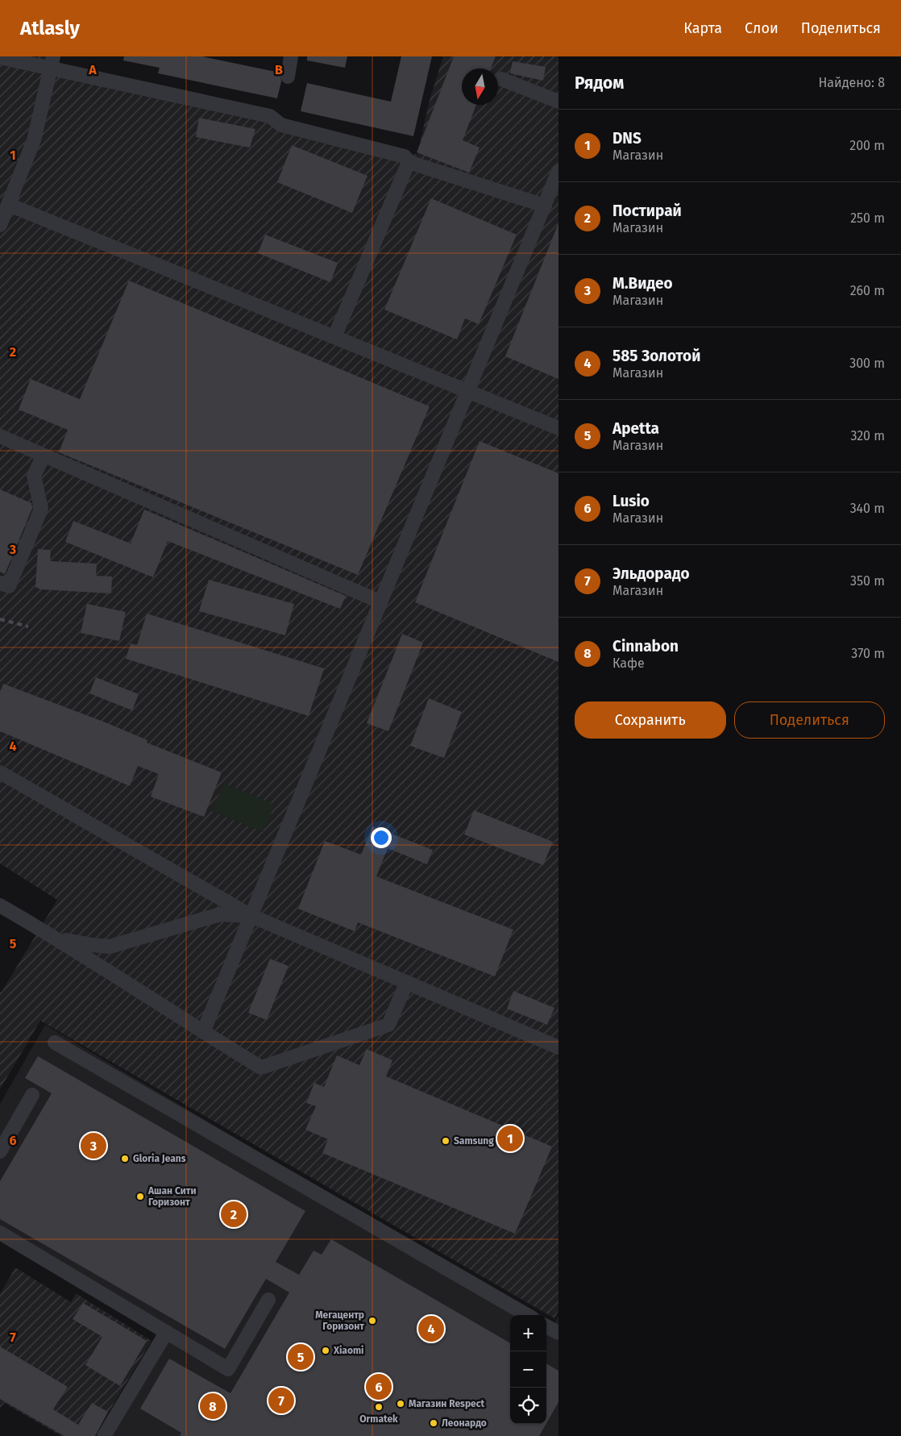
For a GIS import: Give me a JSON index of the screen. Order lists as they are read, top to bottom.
{
  "places": [
    "Samsung",
    "Gloria Jeans",
    "Ашан Сити Горизонт",
    "Мегацентр Горизонт",
    "Xiaomi",
    "Магазин Respect",
    "Ormatek",
    "Леонардо"
  ],
  "north": "bottom",
  "page": {
    "header": "Atlasly",
    "nav": ["Карта", "Слои", "Поделиться"],
    "heading": ["Рядом", "Найдено: 8"],
    "list": [
      {
        "mark": "1",
        "name": "DNS",
        "note": "Магазин",
        "value": "200 m"
      },
      {
        "mark": "2",
        "name": "Постирай",
        "note": "Магазин",
        "value": "250 m"
      },
      {
        "mark": "3",
        "name": "М.Видео",
        "note": "Магазин",
        "value": "260 m"
      },
      {
        "mark": "4",
        "name": "585 Золотой",
        "note": "Магазин",
        "value": "300 m"
      },
      {
        "mark": "5",
        "name": "Apetta",
        "note": "Магазин",
        "value": "320 m"
      },
      {
        "mark": "6",
        "name": "Lusio",
        "note": "Магазин",
        "value": "340 m"
      },
      {
        "mark": "7",
        "name": "Эльдорадо",
        "note": "Магазин",
        "value": "350 m"
      },
      {
        "mark": "8",
        "name": "Cinnabon",
        "note": "Кафе",
        "value": "370 m"
      }
    ],
    "buttons": ["Сохранить", "Поделиться"],
    "pins": [
      "1",
      "3",
      "2",
      "4",
      "5",
      "6",
      "7",
      "8"
    ],
    "map_buttons": ["+", "−"]
  },
  "grid": {
    "columns": ["A", "B"],
    "rows": [
      "1",
      "2",
      "3",
      "4",
      "5",
      "6",
      "7"
    ]
  }
}
